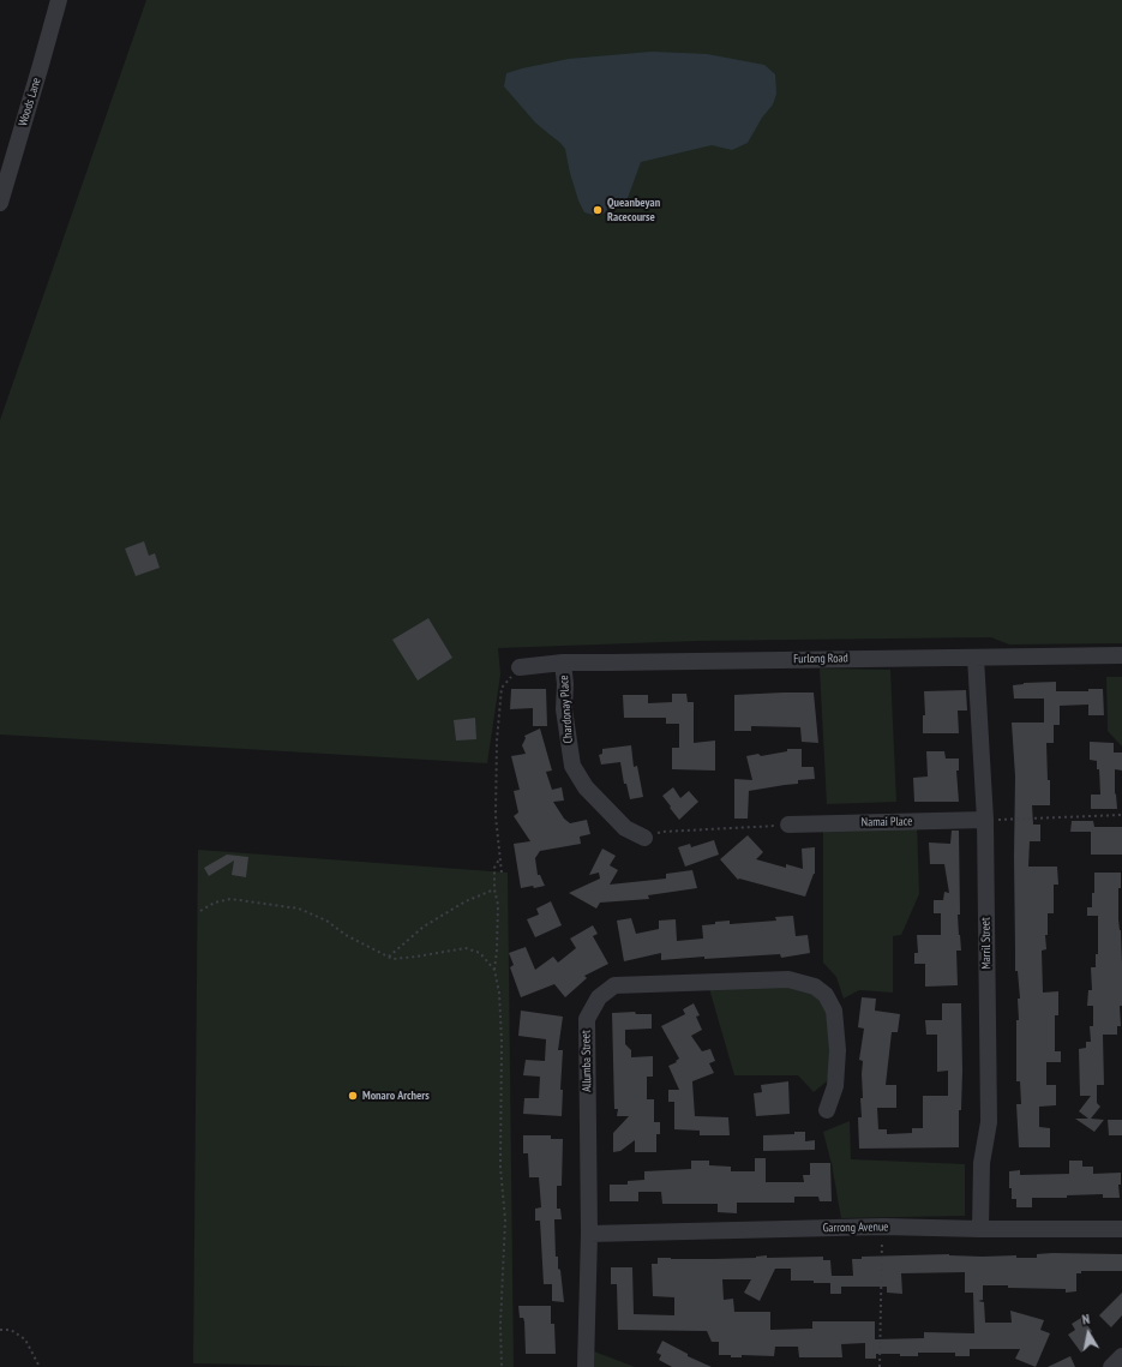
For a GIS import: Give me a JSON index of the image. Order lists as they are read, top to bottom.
{
  "streets": {
    "street": [
      "Woods Lane",
      "Furlong Road",
      "Chardonay Place",
      "Namai Place",
      "Marril Street",
      "Allumba Street",
      "Garrong Avenue"
    ]
  },
  "crossings": [
    ["Furlong Road", "Chardonay Place"],
    ["Furlong Road", "Marril Street"],
    ["Namai Place", "Marril Street"],
    ["Marril Street", "Garrong Avenue"],
    ["Allumba Street", "Garrong Avenue"]
  ],
  "places": ["Queanbeyan Racecourse", "Monaro Archers"],
  "north": "top"
}
